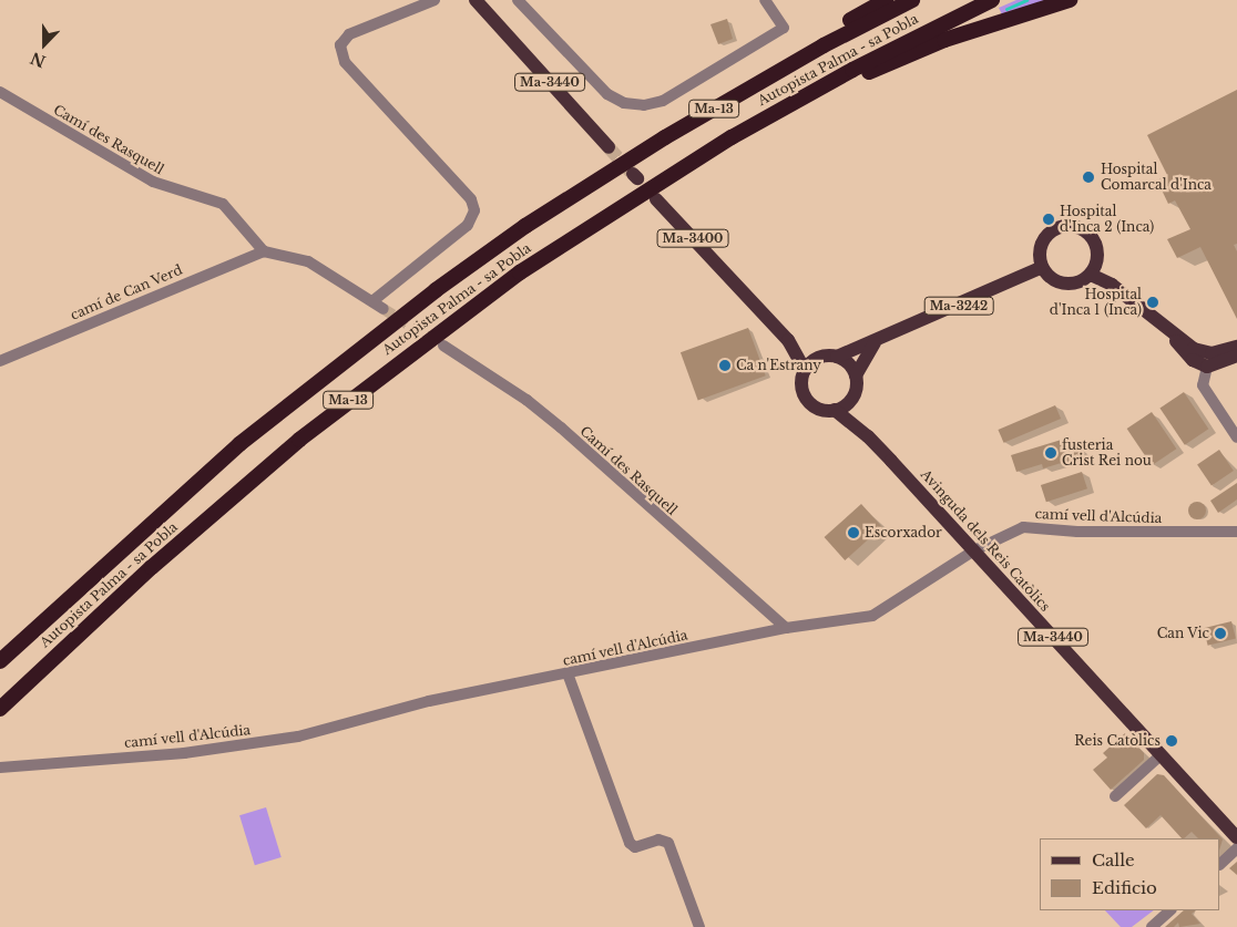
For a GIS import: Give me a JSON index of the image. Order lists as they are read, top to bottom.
{
  "streets": {
    "highway": ["Autopista Palma - sa Pobla", "Ma-13"],
    "main road": [
      "Ma-3440",
      "Ma-3400",
      "Ma-3242",
      "Avinguda dels Reis Catòlics"
    ],
    "street": ["Camí des Rasquell", "camí de Can Verd", "camí vell d'Alcúdia"]
  },
  "crossings": [
    ["Ma-3440", "Ma-3400"],
    ["Ma-3440", "Ma-3242"],
    ["Ma-3440", "Avinguda dels Reis Catòlics"],
    ["Camí des Rasquell", "camí de Can Verd"],
    ["Camí des Rasquell", "camí vell d'Alcúdia"],
    ["Ma-3400", "Ma-3242"],
    ["camí vell d'Alcúdia", "Avinguda dels Reis Catòlics"]
  ],
  "places": [
    "Hospital Comarcal d'Inca",
    "Hospital d'Inca 2 (Inca)",
    "Hospital d'Inca 1 (Inca)",
    "Ca n'Estrany",
    "fusteria Crist Rei nou",
    "Escorxador",
    "Can Vic",
    "Reis Catòlics"
  ],
  "legend": ["Calle", "Edificio"],
  "north": "bottom"
}
